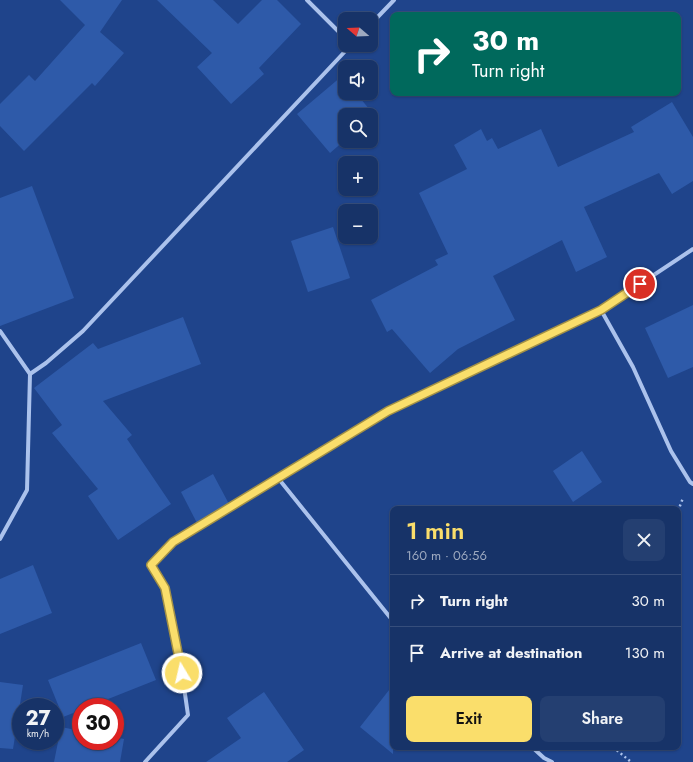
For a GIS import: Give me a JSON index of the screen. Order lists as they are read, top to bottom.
{
  "north": "left",
  "page": {
    "map_buttons": ["+", "−"],
    "turn": ["30 m", "Turn right"],
    "heading": ["1 min", "160 m · 06:56"],
    "list": [
      {
        "name": "Turn right",
        "value": "30 m"
      },
      {
        "name": "Arrive at destination",
        "value": "130 m"
      }
    ],
    "buttons": ["Exit", "Share"],
    "speed": "27 km/h",
    "limit": "30"
  }
}
